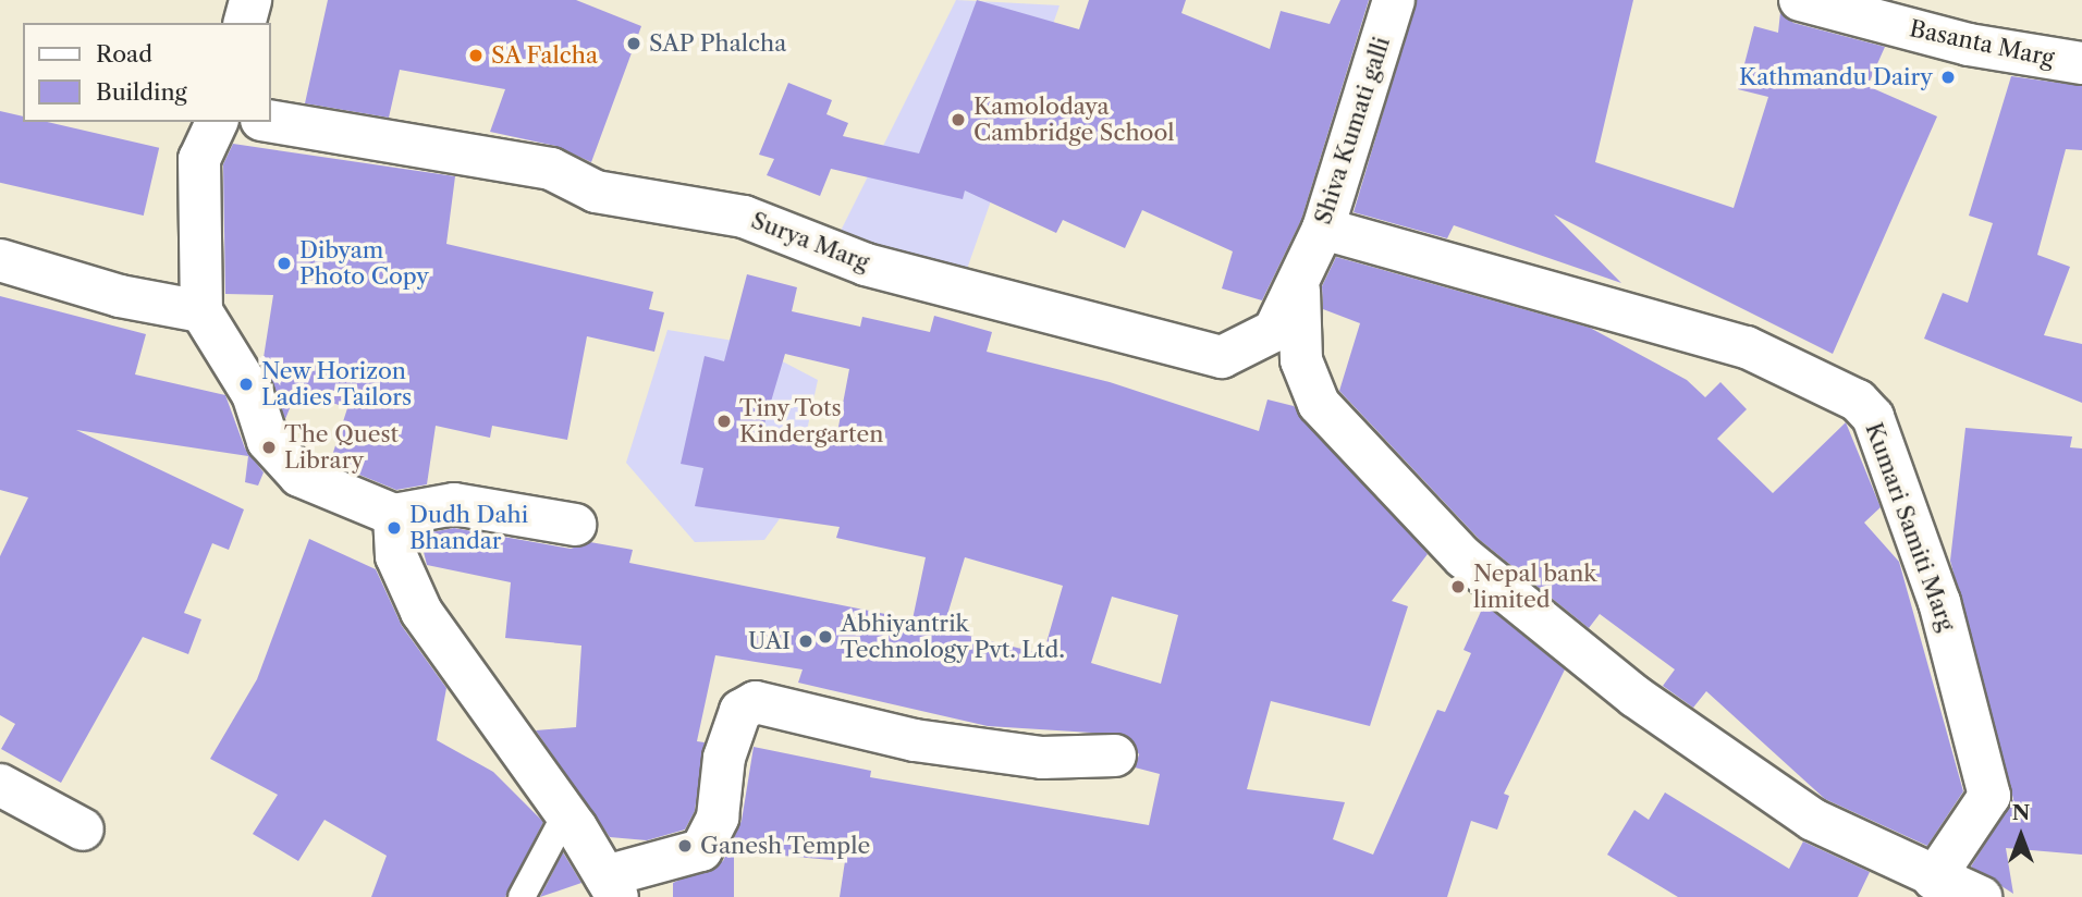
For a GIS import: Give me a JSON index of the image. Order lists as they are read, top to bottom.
{
  "streets": {
    "street": [
      "Basanta Marg",
      "Shiva Kumati galli",
      "Surya Marg",
      "Kumari Samiti Marg"
    ]
  },
  "crossings": [
    ["Shiva Kumati galli", "Surya Marg"],
    ["Shiva Kumati galli", "Kumari Samiti Marg"],
    ["Surya Marg", "Kumari Samiti Marg"]
  ],
  "places": [
    "SAP Phalcha",
    "SA Falcha",
    "Kathmandu Dairy",
    "Kamolodaya Cambridge School",
    "Dibyam Photo Copy",
    "New Horizon Ladies Tailors",
    "Tiny Tots Kindergarten",
    "The Quest Library",
    "Dudh Dahi Bhandar",
    "Nepal bank limited",
    "Abhiyantrik Technology Pvt. Ltd.",
    "UAI",
    "Ganesh Temple"
  ],
  "legend": ["Road", "Building"],
  "north": "top"
}
